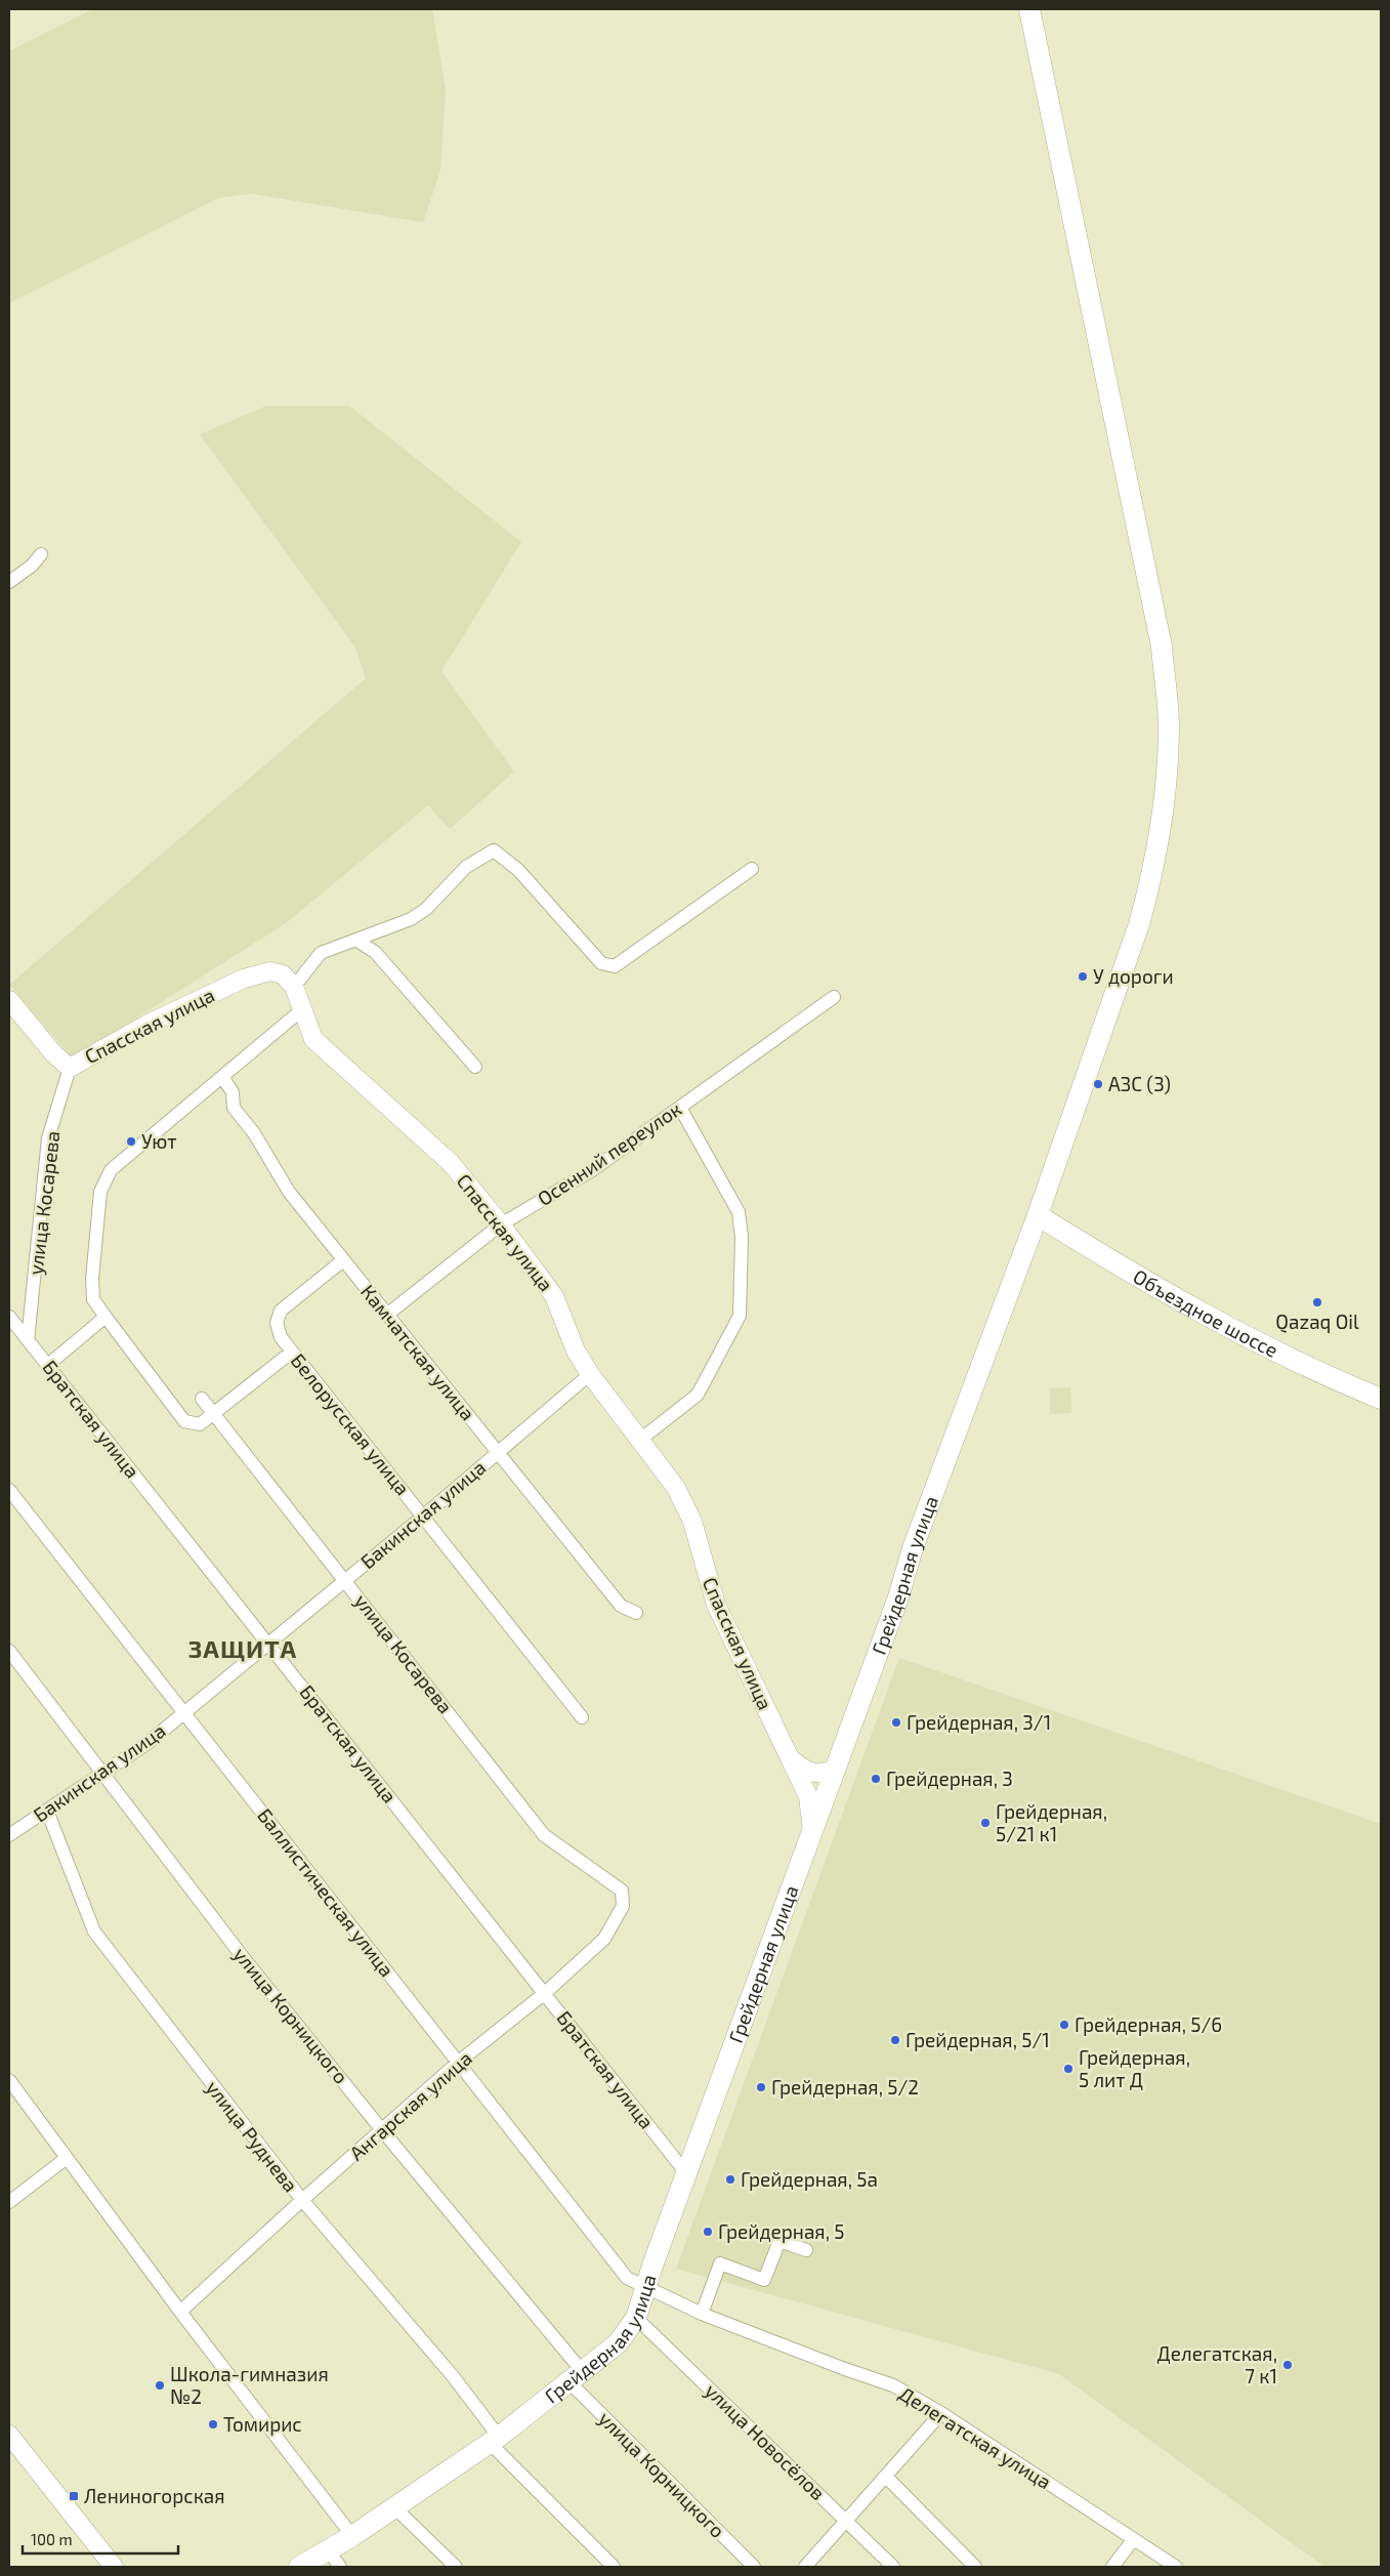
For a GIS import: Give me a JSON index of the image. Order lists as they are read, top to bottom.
{
  "streets": {
    "main road": ["Объездное шоссе", "Грейдерная улица"],
    "street": [
      "Спасская улица",
      "Осенний переулок",
      "улица Косарева",
      "Камчатская улица",
      "Братская улица",
      "Белорусская улица",
      "Бакинская улица",
      "Баллистическая улица",
      "улица Корницкого",
      "Ангарская улица",
      "улица Руднева",
      "Делегатская улица",
      "улица Новосёлов"
    ]
  },
  "crossings": [
    ["Спасская улица", "Осенний переулок"],
    ["Спасская улица", "улица Косарева"],
    ["Спасская улица", "Бакинская улица"],
    ["Спасская улица", "Грейдерная улица"],
    ["Осенний переулок", "Камчатская улица"],
    ["улица Косарева", "Братская улица"],
    ["улица Косарева", "Бакинская улица"],
    ["улица Косарева", "Ангарская улица"],
    ["Объездное шоссе", "Грейдерная улица"],
    ["Камчатская улица", "Белорусская улица"],
    ["Камчатская улица", "Бакинская улица"],
    ["Братская улица", "Бакинская улица"],
    ["Братская улица", "Грейдерная улица"],
    ["Братская улица", "Ангарская улица"],
    ["Белорусская улица", "Бакинская улица"],
    ["Бакинская улица", "Баллистическая улица"],
    ["Бакинская улица", "улица Корницкого"],
    ["Бакинская улица", "улица Руднева"],
    ["Грейдерная улица", "Баллистическая улица"],
    ["Грейдерная улица", "улица Корницкого"],
    ["Грейдерная улица", "улица Руднева"],
    ["Грейдерная улица", "Делегатская улица"],
    ["Грейдерная улица", "улица Новосёлов"],
    ["Баллистическая улица", "Ангарская улица"],
    ["Баллистическая улица", "Делегатская улица"],
    ["улица Корницкого", "Ангарская улица"],
    ["Ангарская улица", "улица Руднева"]
  ],
  "districts": ["ЗАЩИТА"],
  "places": {
    "other": [
      "У дороги",
      "АЗС (3)",
      "Уют",
      "Qazaq Oil",
      "Грейдерная, 3/1",
      "Грейдерная, 3",
      "Грейдерная, 5/21 к1",
      "Грейдерная, 5/6",
      "Грейдерная, 5/1",
      "Грейдерная, 5 лит Д",
      "Грейдерная, 5/2",
      "Грейдерная, 5а",
      "Грейдерная, 5",
      "Делегатская, 7 к1",
      "Школа-гимназия №2",
      "Томирис"
    ],
    "transit": ["Лениногорская"]
  },
  "scale_bar": "100 m"
}
